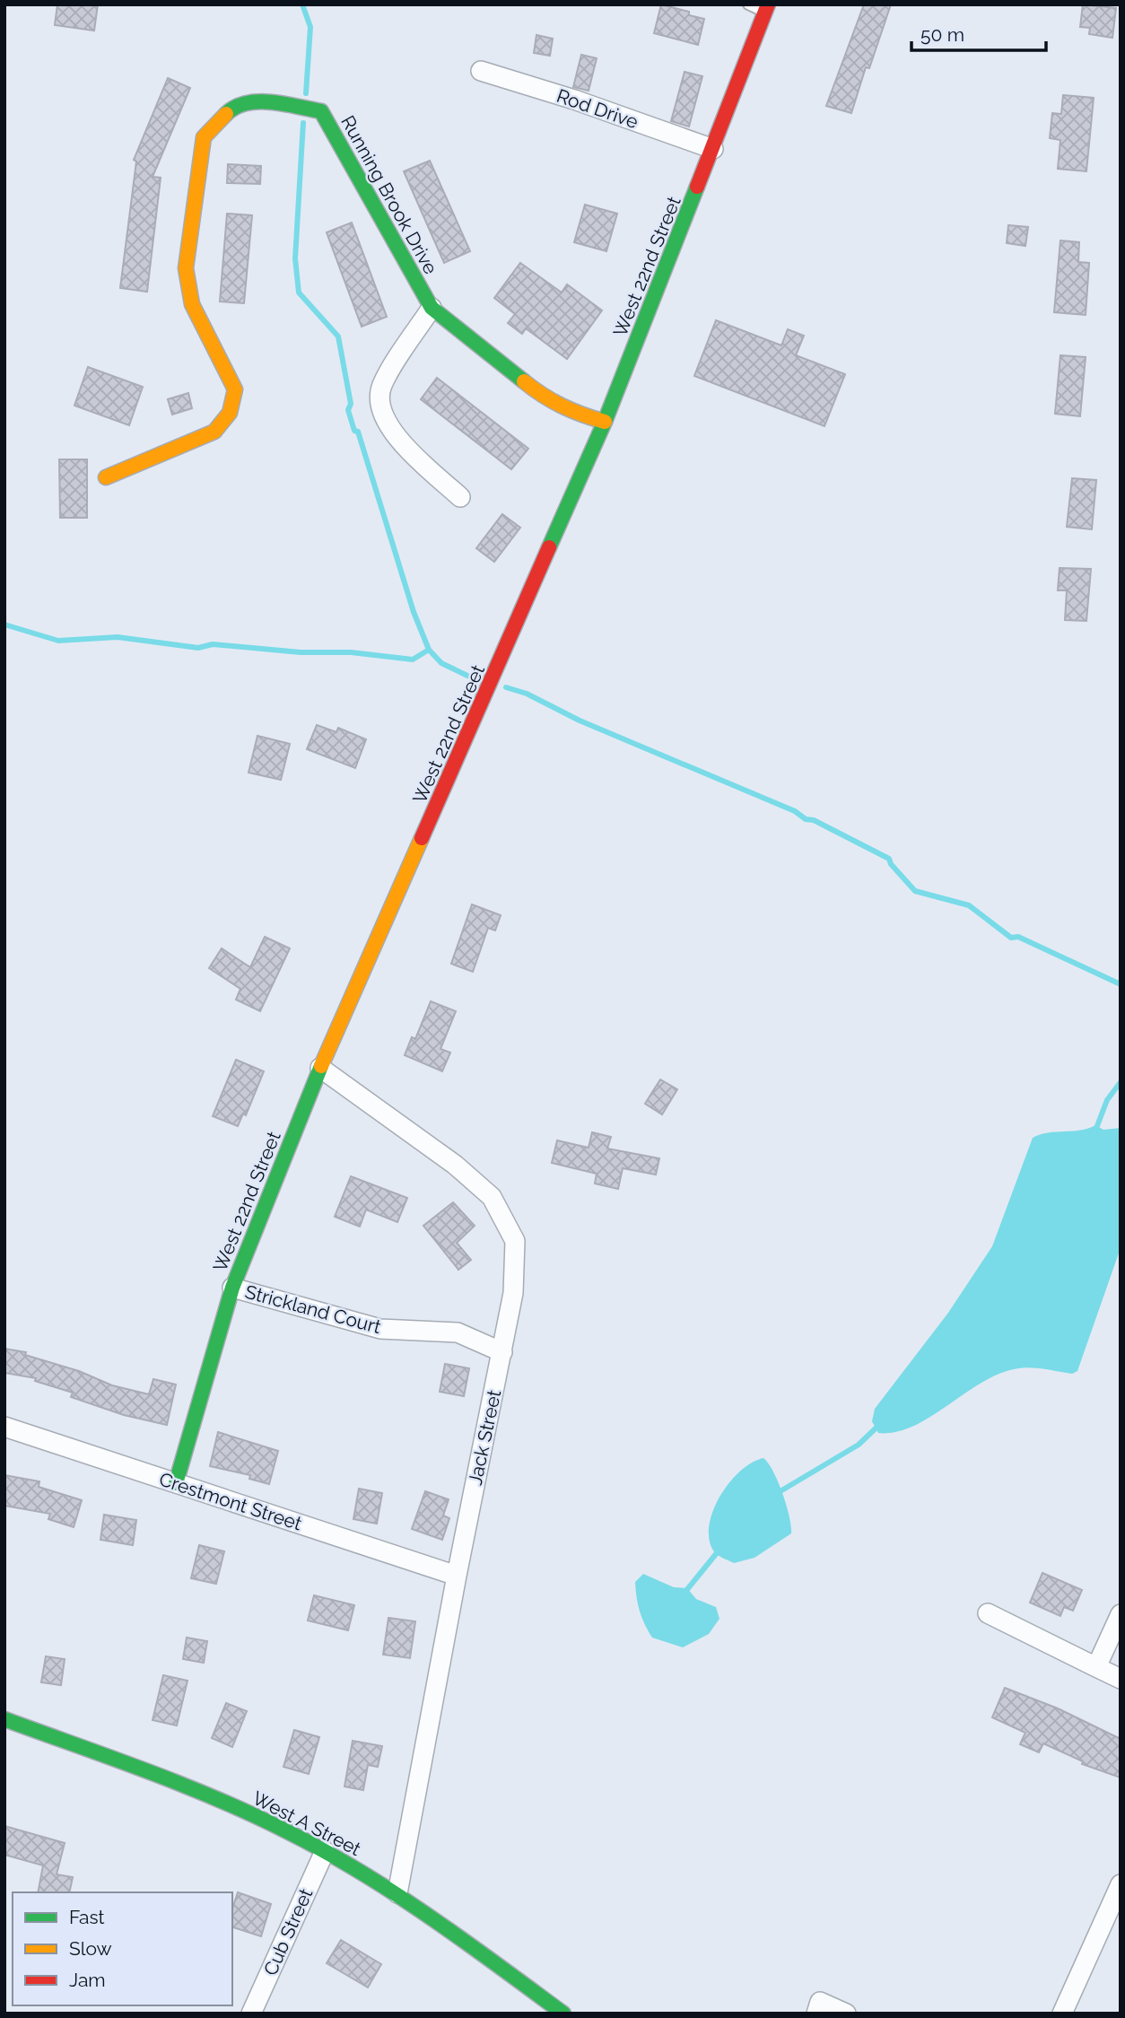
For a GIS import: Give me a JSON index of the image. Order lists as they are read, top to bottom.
{
  "streets": {
    "street": [
      "Rod Drive",
      "Running Brook Drive",
      "West 22nd Street",
      "Strickland Court",
      "Jack Street",
      "Crestmont Street",
      "West A Street",
      "Cub Street"
    ]
  },
  "crossings": [
    ["Rod Drive", "West 22nd Street"],
    ["Running Brook Drive", "West 22nd Street"],
    ["West 22nd Street", "Strickland Court"],
    ["West 22nd Street", "Jack Street"],
    ["West 22nd Street", "Crestmont Street"],
    ["Strickland Court", "Jack Street"],
    ["Jack Street", "Crestmont Street"],
    ["Jack Street", "West A Street"],
    ["West A Street", "Cub Street"]
  ],
  "legend": ["Fast", "Slow", "Jam"],
  "scale_bar": "50 m"
}
